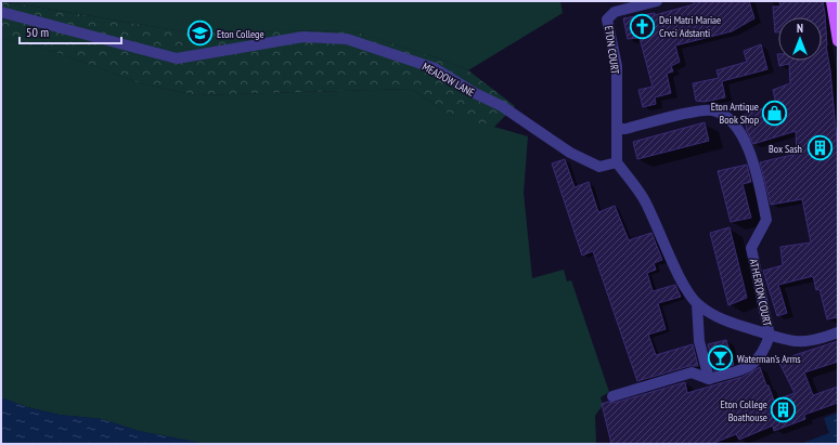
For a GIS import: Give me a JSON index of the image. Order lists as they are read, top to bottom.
{
  "streets": {
    "street": ["ETON COURT", "MEADOW LANE", "ATHERTON COURT"]
  },
  "crossings": [
    ["ETON COURT", "MEADOW LANE"],
    ["ETON COURT", "ATHERTON COURT"]
  ],
  "places": {
    "church": ["Dei Matri Mariae Crvci Adstanti"],
    "school or university": ["Eton College"],
    "shop": ["Eton Antique Book Shop"],
    "building": ["Box Sash", "Eton College Boathouse"],
    "bar": ["Waterman's Arms"]
  },
  "scale_bar": "50 m",
  "north": "top"
}
